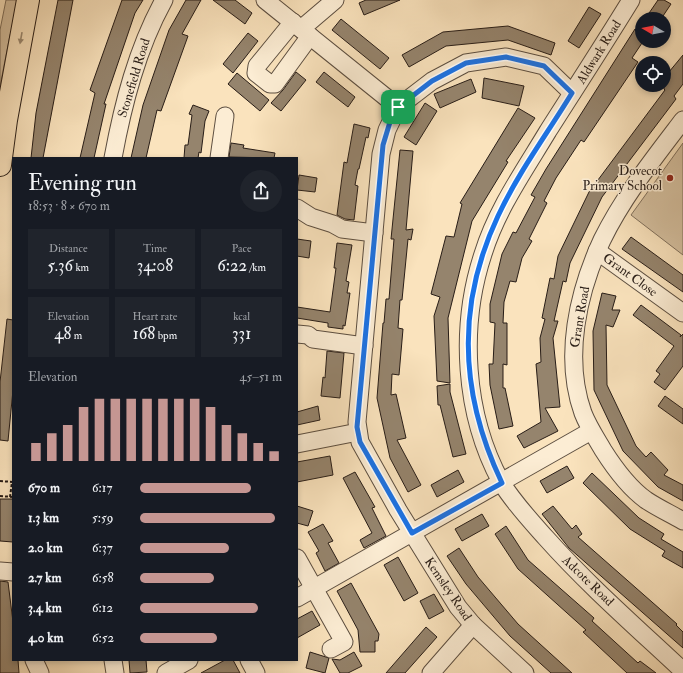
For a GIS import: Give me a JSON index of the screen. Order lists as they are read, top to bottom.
{
  "streets": {
    "street": [
      "Aldwark Road",
      "Stonefield Road",
      "Grant Close",
      "Grant Road",
      "Adcote Road",
      "Kemsley Road"
    ]
  },
  "crossings": [
    ["Aldwark Road", "Adcote Road"],
    ["Grant Close", "Grant Road"]
  ],
  "places": ["Dovecot Primary School"],
  "north": "left",
  "page": {
    "heading": ["Evening run", "18:53 · 8 × 670 m"],
    "stats": [
      ["Distance", "5.36 km"],
      ["Time", "34:08"],
      ["Pace", "6:22 /km"],
      ["Elevation", "48 m"],
      ["Heart rate", "168 bpm"],
      ["kcal", "331"]
    ],
    "chart": ["Elevation", "45–51 m"],
    "list": [
      {
        "name": "670 m",
        "note": "6:17"
      },
      {
        "name": "1.3 km",
        "note": "5:59"
      },
      {
        "name": "2.0 km",
        "note": "6:37"
      },
      {
        "name": "2.7 km",
        "note": "6:58"
      },
      {
        "name": "3.4 km",
        "note": "6:12"
      },
      {
        "name": "4.0 km",
        "note": "6:52"
      }
    ]
  }
}
